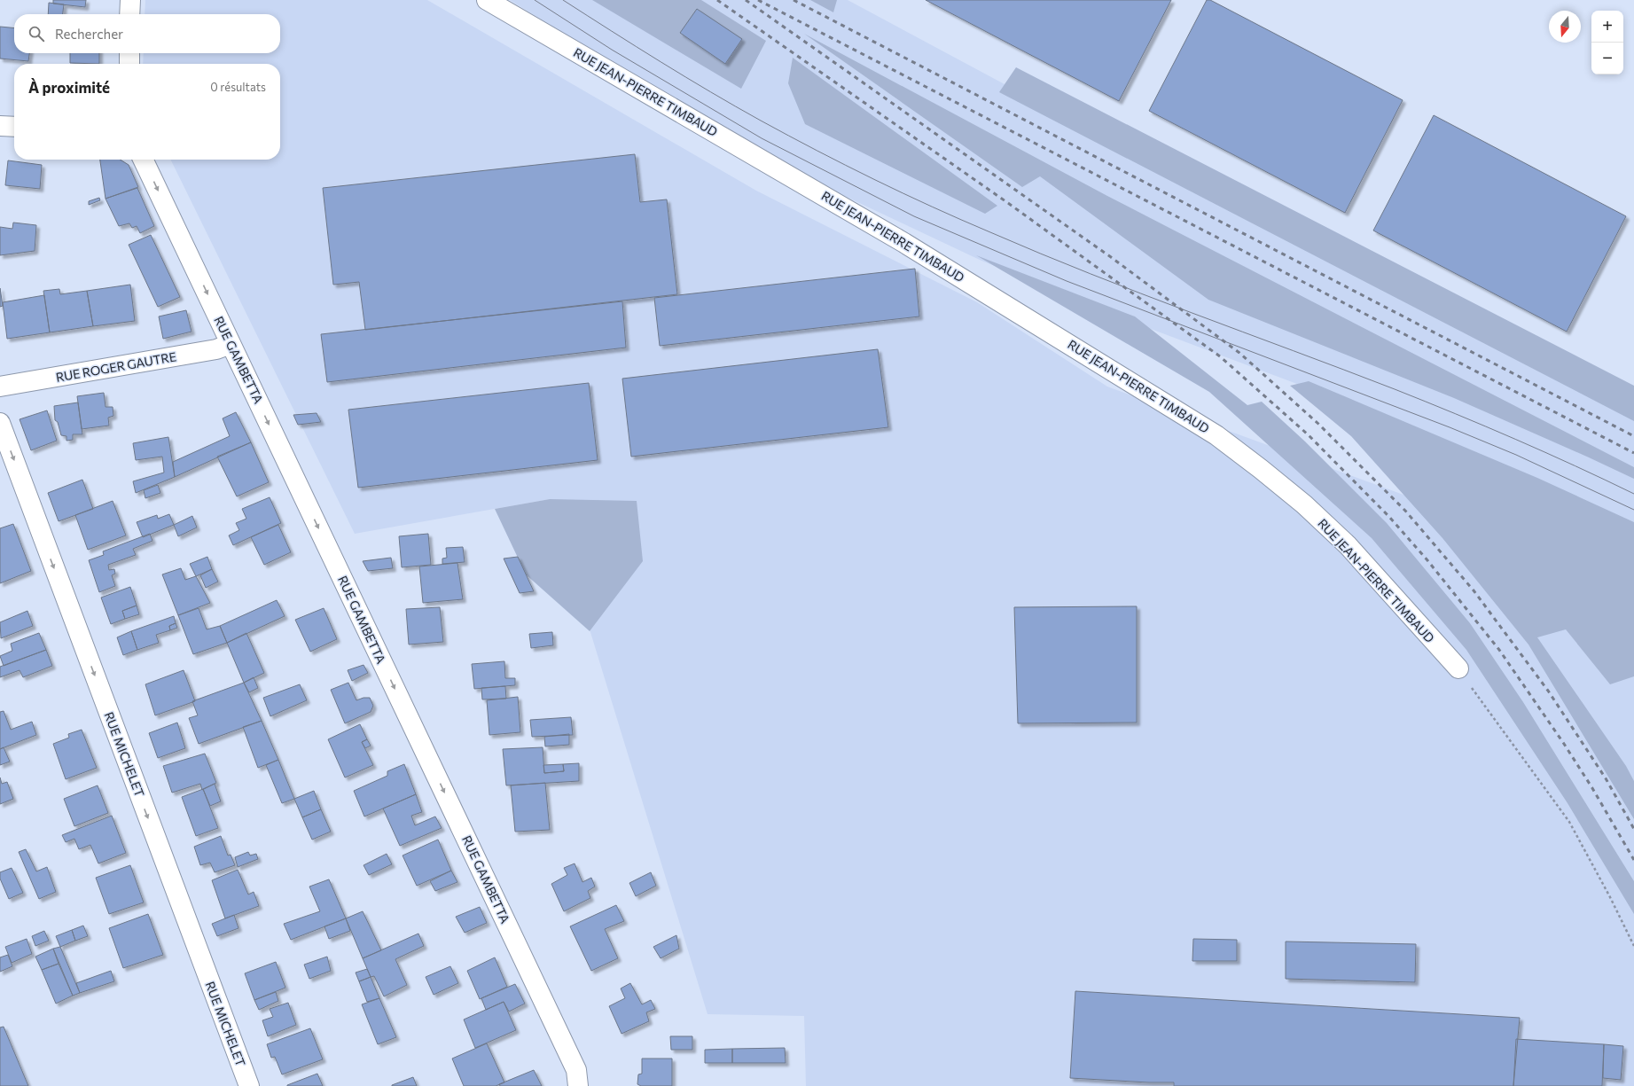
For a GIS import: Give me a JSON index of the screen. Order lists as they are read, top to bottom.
{
  "streets": {
    "street": [
      "RUE JEAN-PIERRE TIMBAUD",
      "RUE GAMBETTA",
      "RUE ROGER GAUTRE",
      "RUE MICHELET"
    ]
  },
  "crossings": [
    ["RUE GAMBETTA", "RUE ROGER GAUTRE"]
  ],
  "one_way": ["RUE GAMBETTA", "RUE MICHELET"],
  "north": "bottom",
  "page": {
    "map_buttons": ["+", "−"],
    "search": "Rechercher",
    "heading": ["À proximité", "0 résultats"]
  }
}
